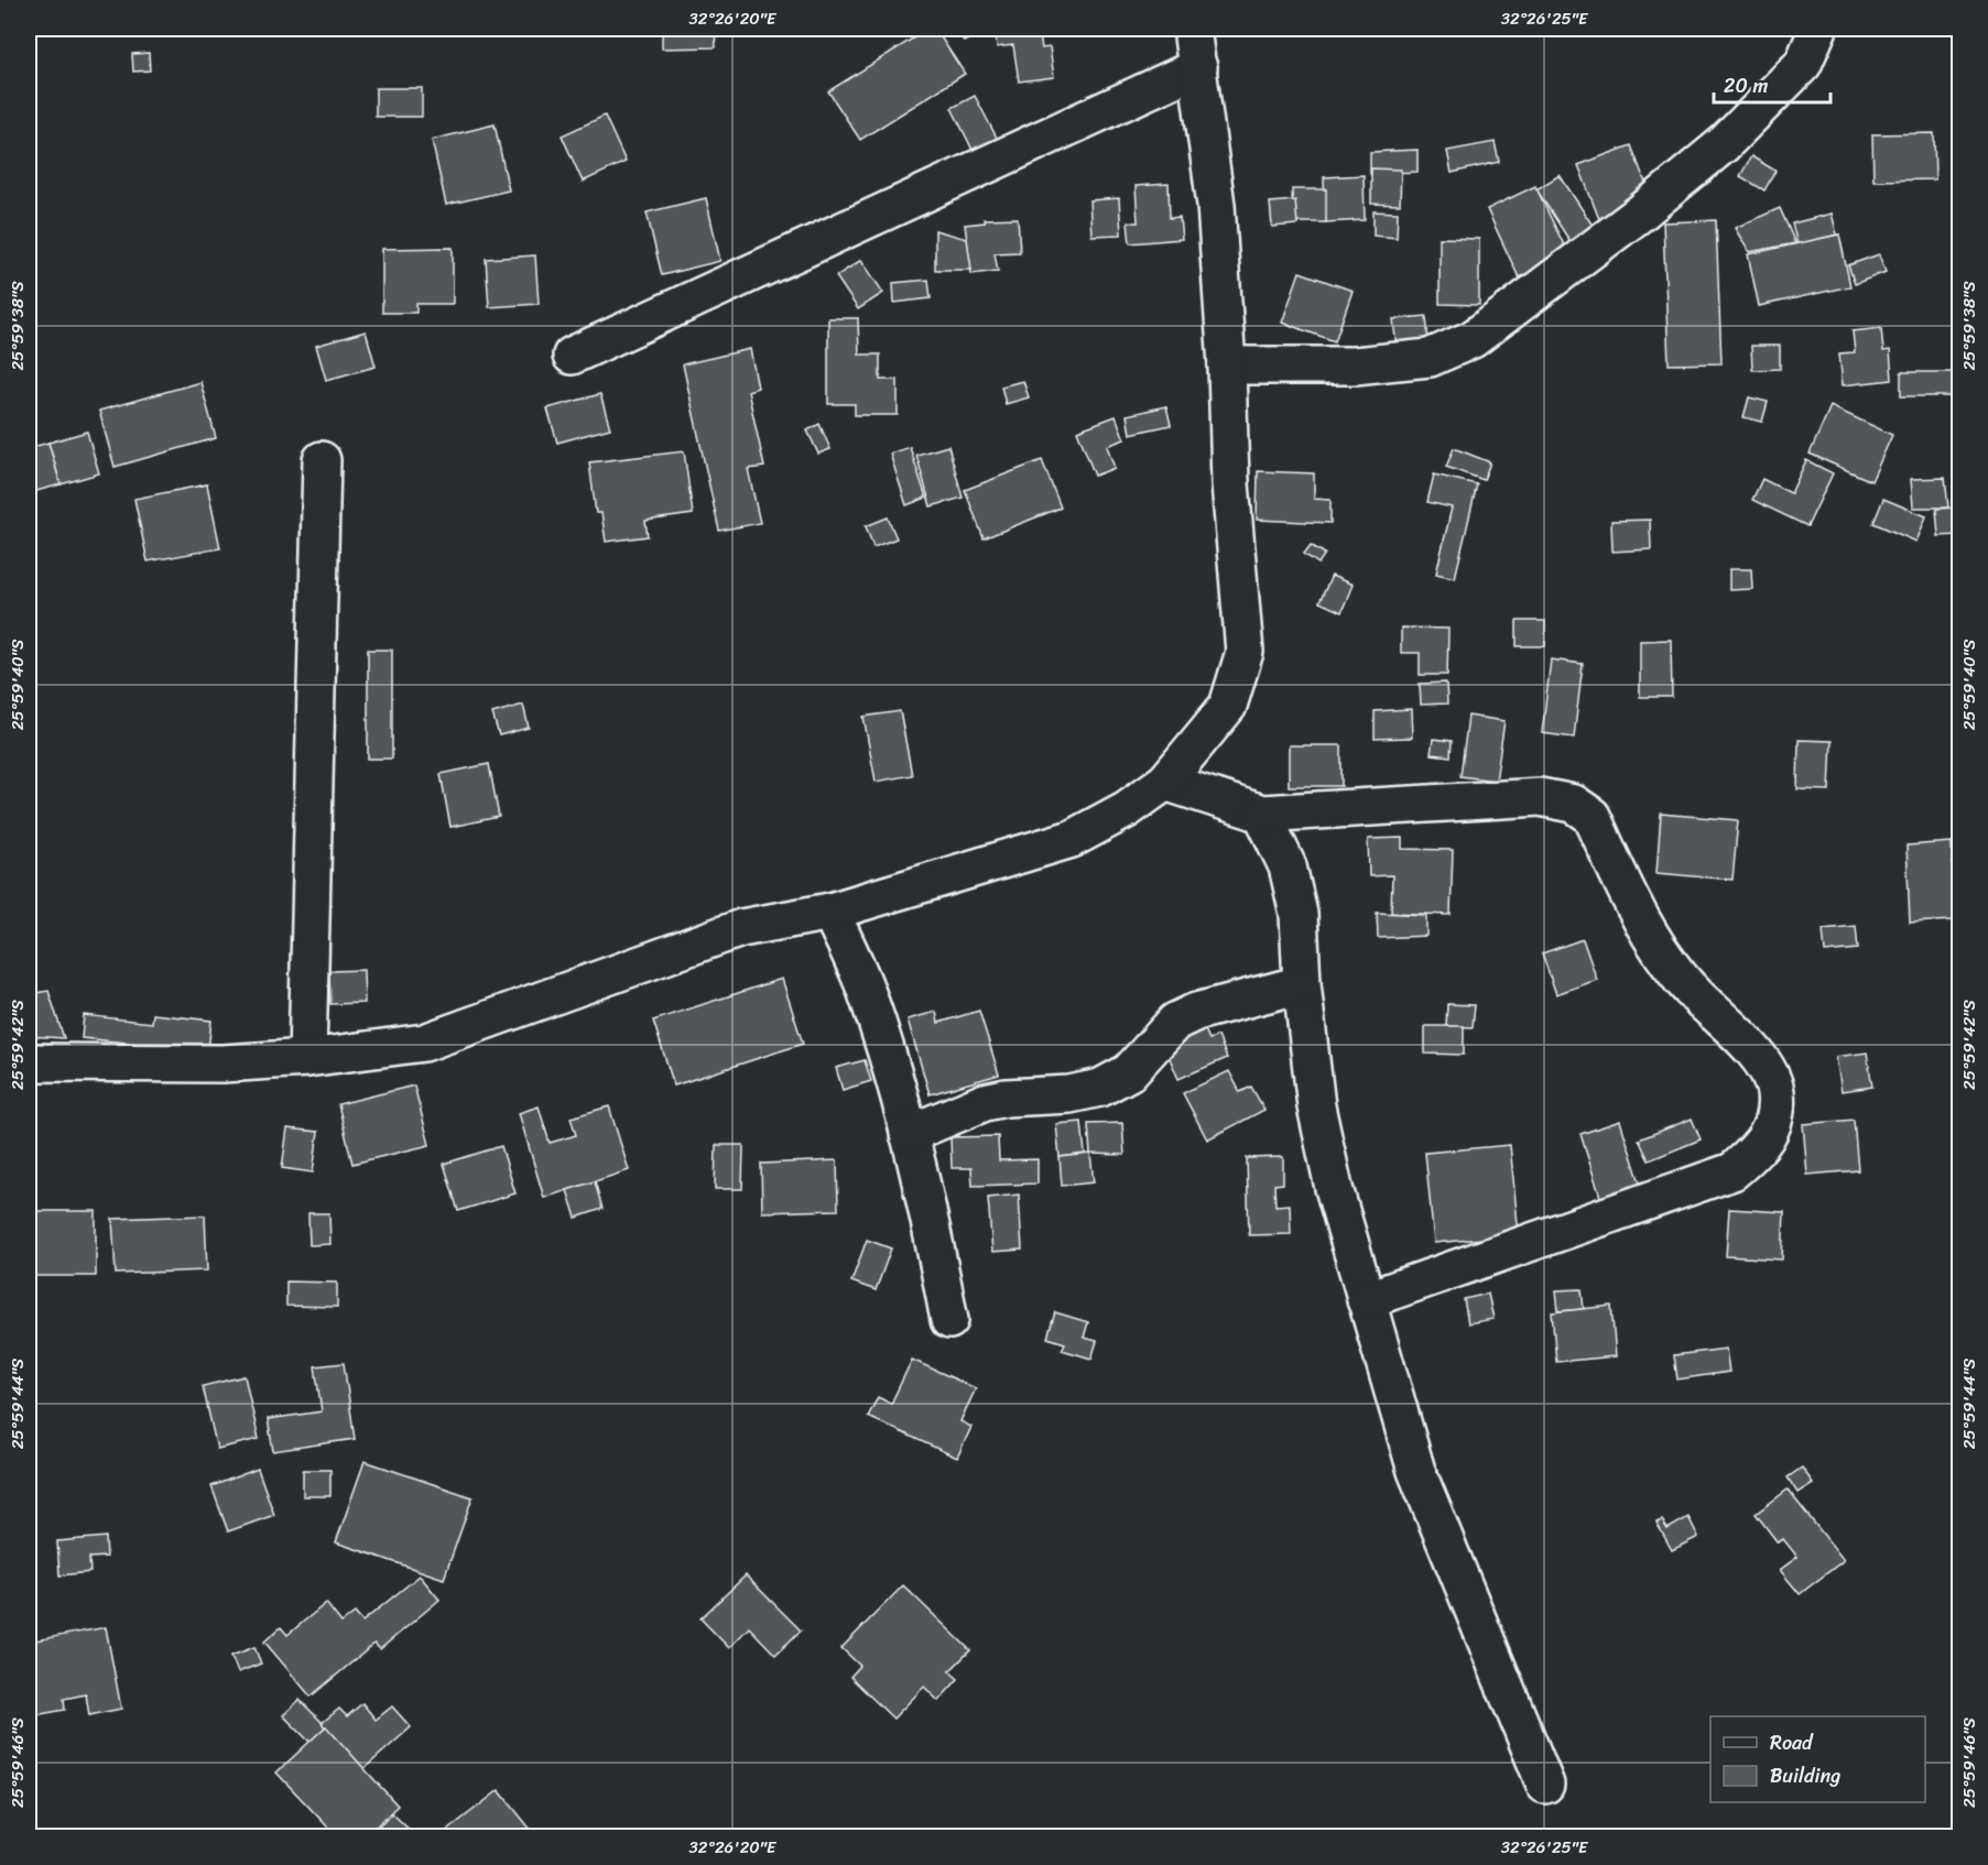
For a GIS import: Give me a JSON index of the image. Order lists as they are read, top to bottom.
{
  "legend": ["Road", "Building"],
  "scale_bar": "20 m",
  "coordinates": [
    "32°26'20\"E",
    "32°26'25\"E",
    "25°59'38\"S",
    "25°59'40\"S",
    "25°59'42\"S",
    "25°59'44\"S",
    "25°59'46\"S"
  ]
}
